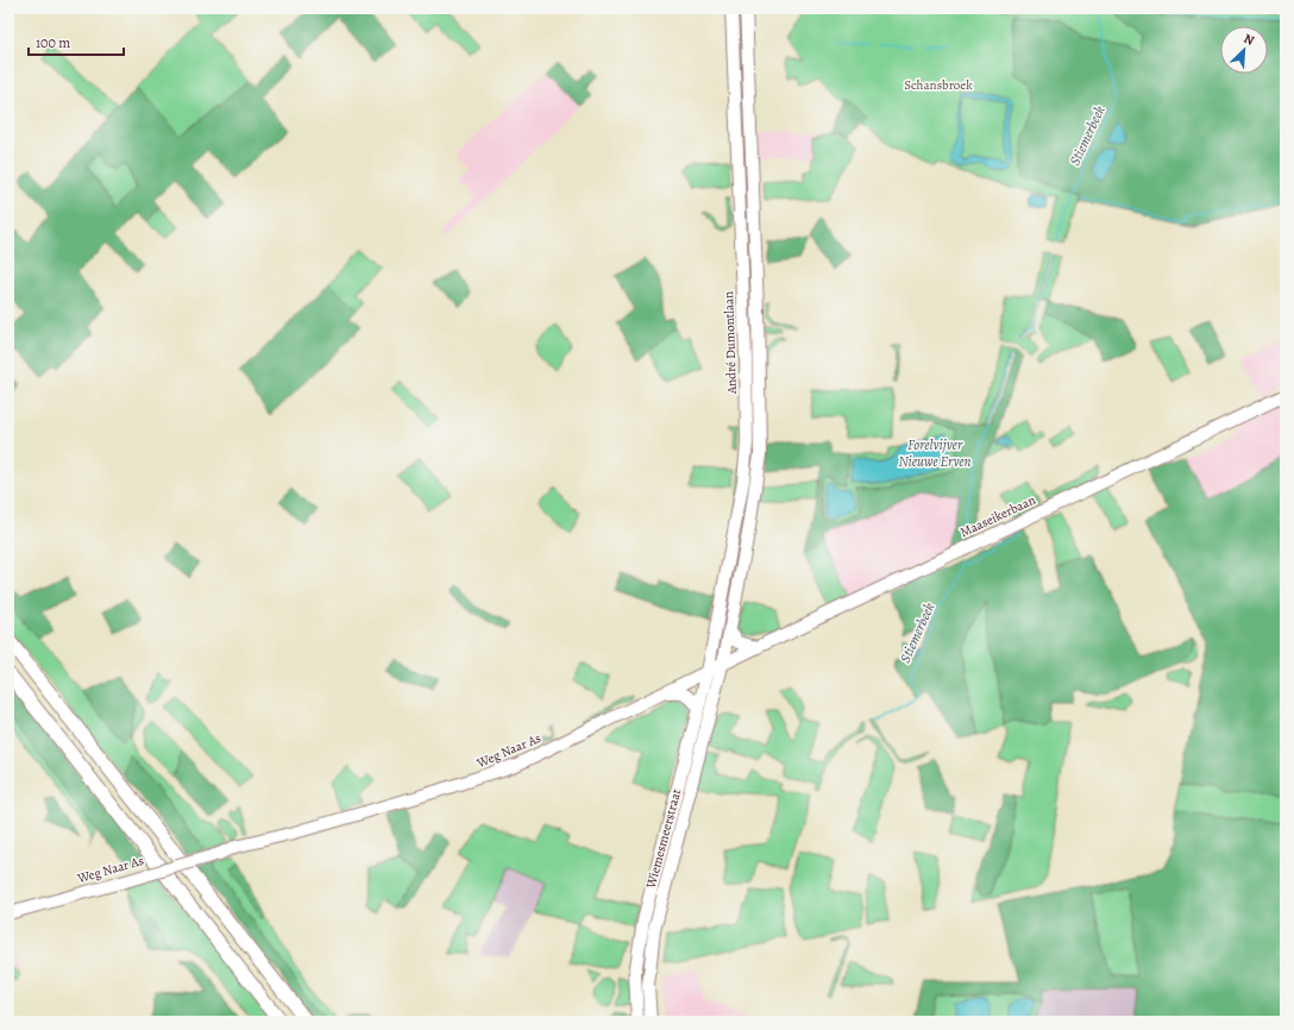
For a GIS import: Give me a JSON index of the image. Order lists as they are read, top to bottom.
{
  "streets": {
    "main road": [
      "André Dumontlaan",
      "Maaseikerbaan",
      "Weg Naar As",
      "Wiemesmeerstraat"
    ]
  },
  "crossings": [
    ["André Dumontlaan", "Maaseikerbaan"],
    ["André Dumontlaan", "Weg Naar As"],
    ["André Dumontlaan", "Wiemesmeerstraat"],
    ["Maaseikerbaan", "Weg Naar As"],
    ["Maaseikerbaan", "Wiemesmeerstraat"],
    ["Weg Naar As", "Wiemesmeerstraat"]
  ],
  "water": ["Stiemerbeek", "Forelvijver Nieuwe Erven"],
  "parks": ["Schansbroek"],
  "scale_bar": "100 m",
  "north": "top right"
}
